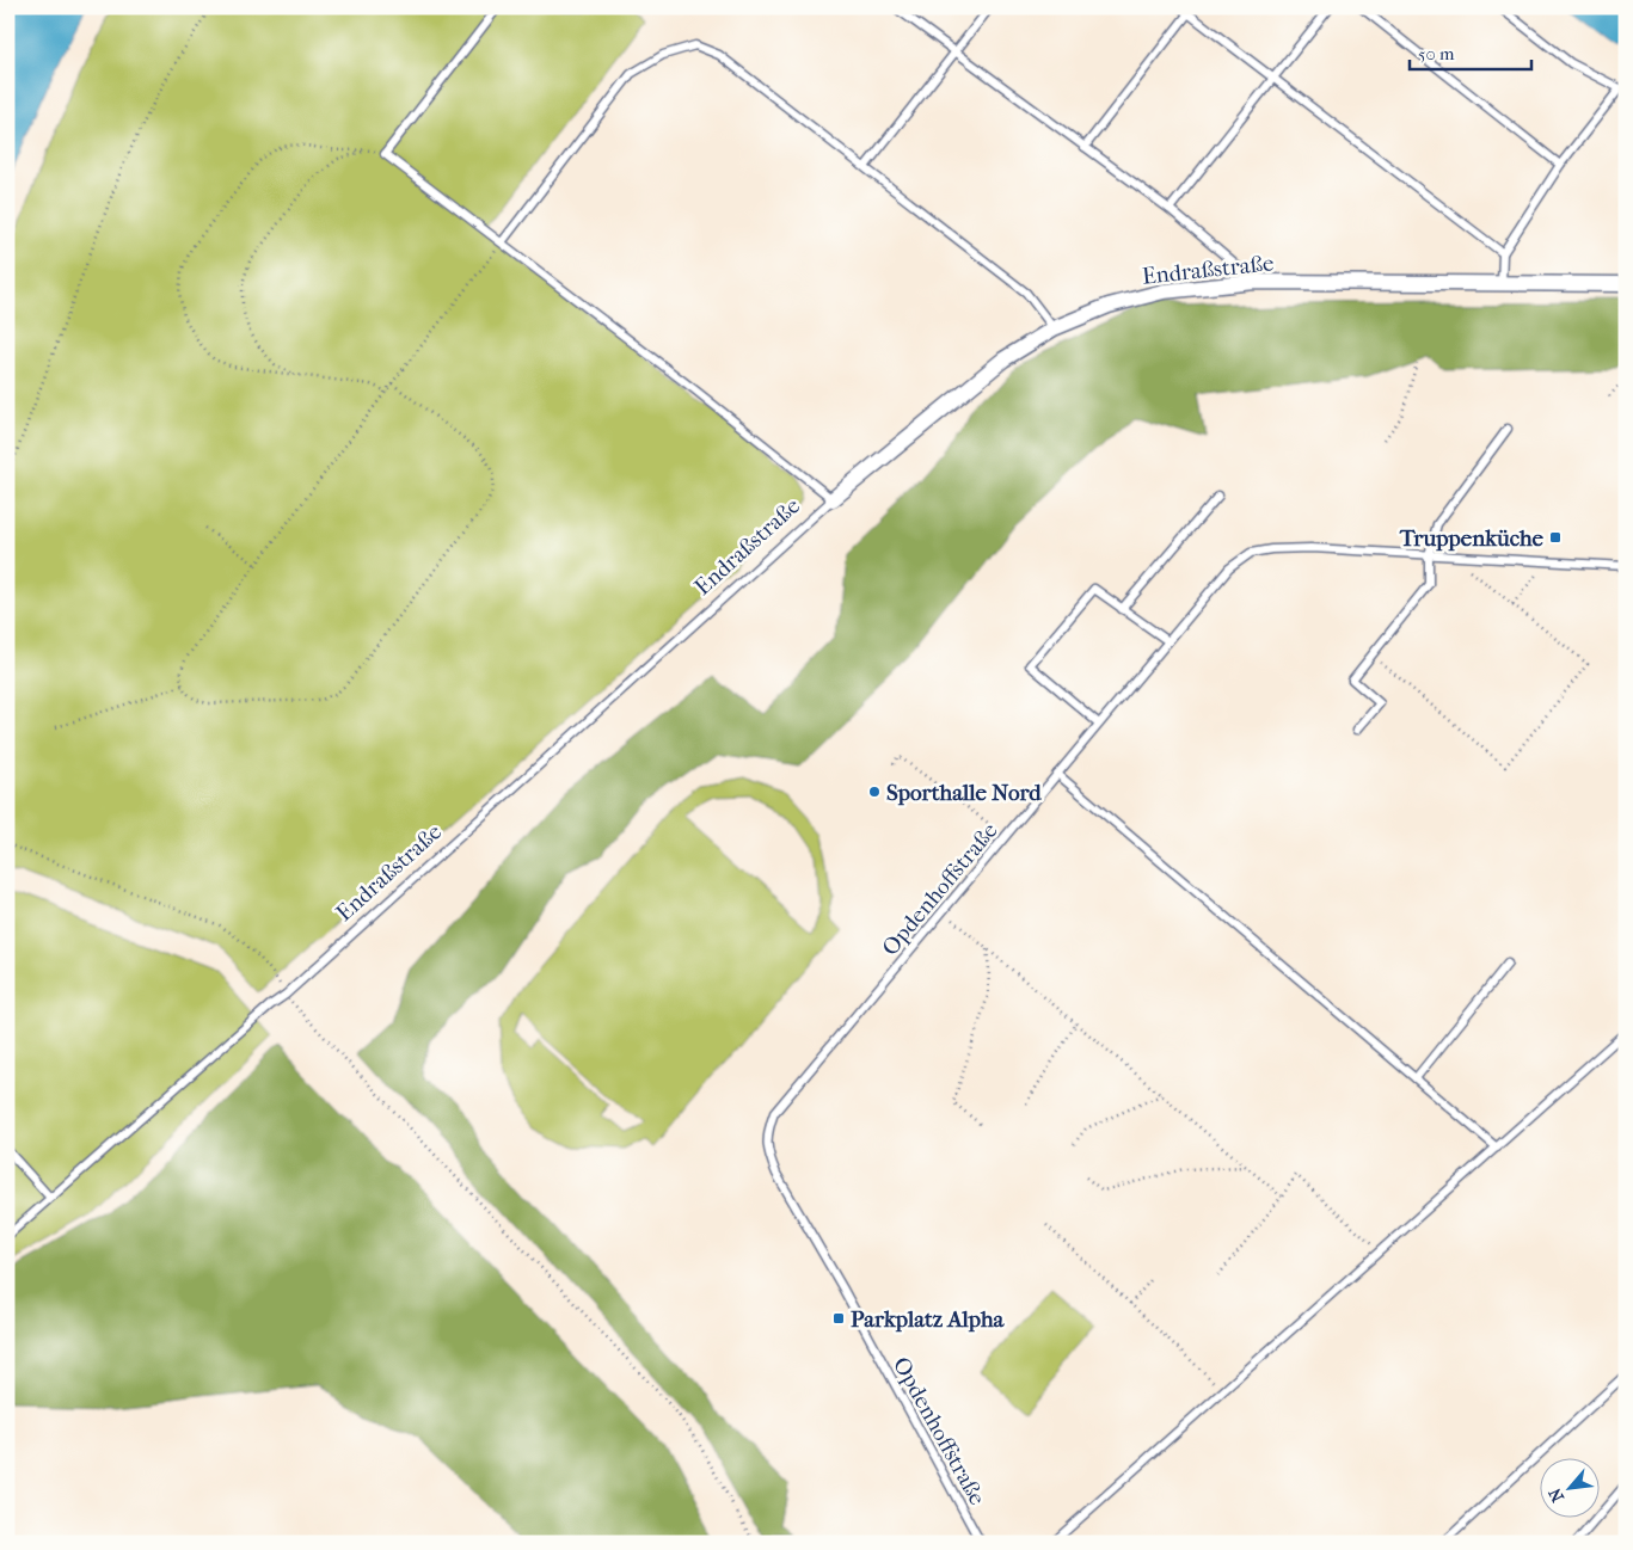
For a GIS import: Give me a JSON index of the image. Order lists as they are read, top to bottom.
{
  "streets": {
    "street": ["Endraßstraße"],
    "lane": ["Opdenhoffstraße"]
  },
  "places": {
    "transit": ["Truppenküche", "Parkplatz Alpha"],
    "other": ["Sporthalle Nord"]
  },
  "scale_bar": "50 m",
  "north": "bottom left"
}
